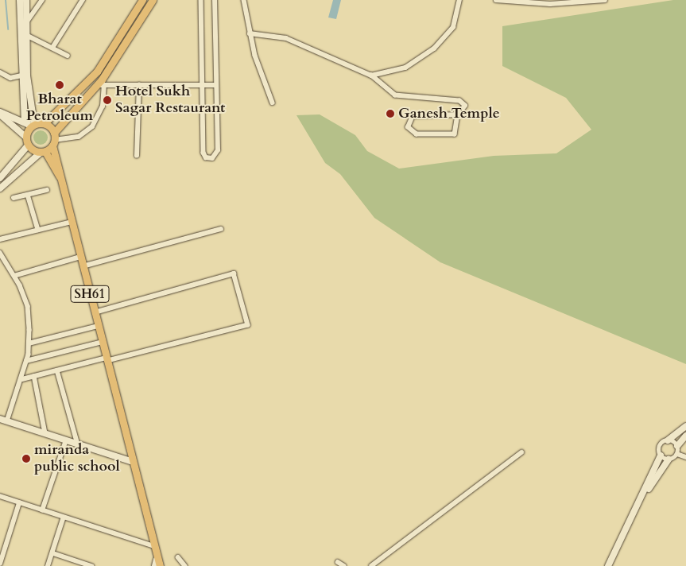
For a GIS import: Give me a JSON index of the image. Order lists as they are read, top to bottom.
{
  "streets": {
    "main road": ["SH61"]
  },
  "places": [
    "Bharat Petroleum",
    "Hotel Sukh Sagar Restaurant",
    "Ganesh Temple",
    "miranda public school"
  ]
}
